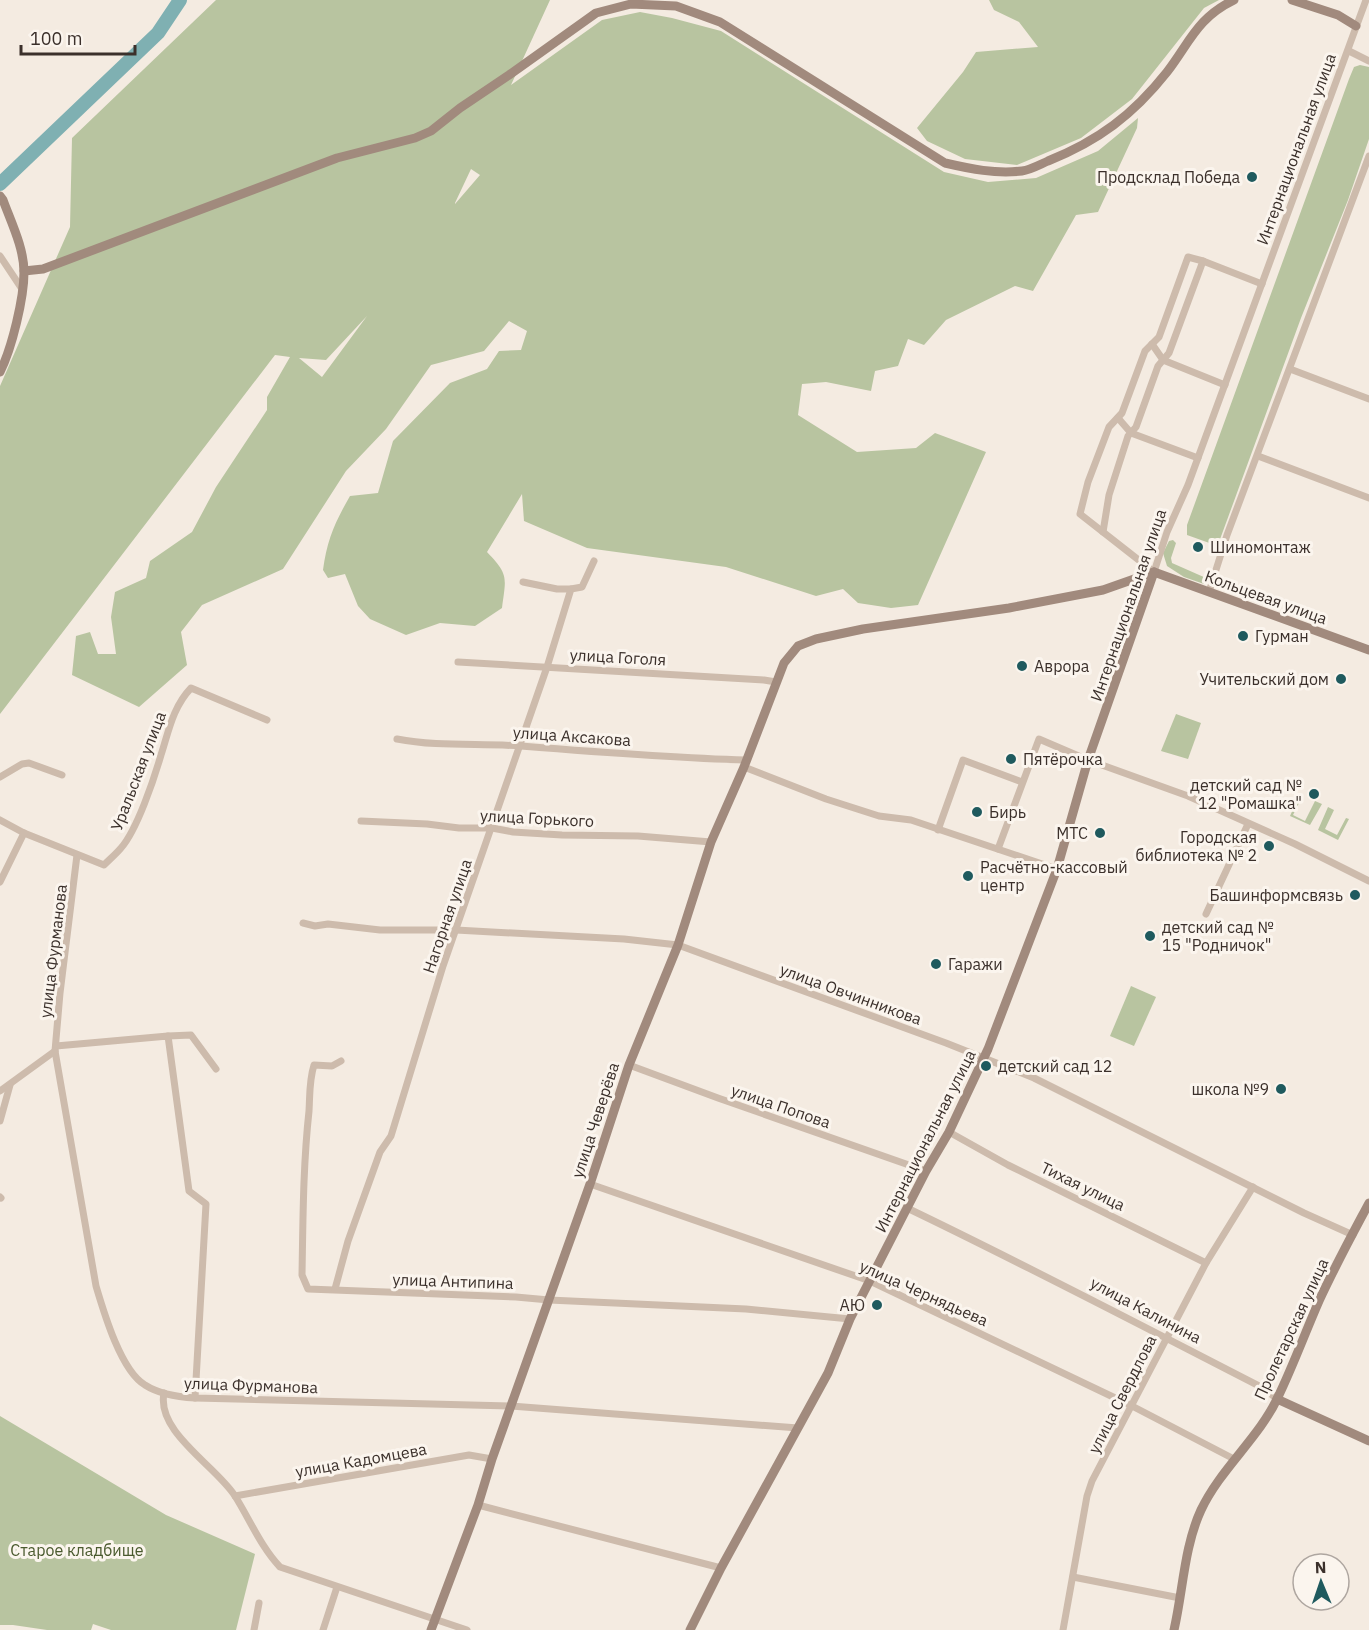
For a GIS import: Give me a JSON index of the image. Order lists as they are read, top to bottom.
{
  "streets": {
    "street": [
      "Интернациональная улица",
      "Кольцевая улица",
      "улица Гоголя",
      "улица Аксакова",
      "Уральская улица",
      "улица Горького",
      "Нагорная улица",
      "улица Фурманова",
      "улица Овчинникова",
      "улица Попова",
      "улица Чеверёва",
      "Тихая улица",
      "улица Антипина",
      "улица Чернядьева",
      "улица Калинина",
      "Пролетарская улица",
      "улица Свердлова",
      "улица Кадомцева"
    ]
  },
  "crossings": [
    ["Интернациональная улица", "Кольцевая улица"],
    ["Интернациональная улица", "улица Аксакова"],
    ["Интернациональная улица", "улица Фурманова"],
    ["Интернациональная улица", "улица Овчинникова"],
    ["Интернациональная улица", "улица Попова"],
    ["Интернациональная улица", "улица Чеверёва"],
    ["Интернациональная улица", "Тихая улица"],
    ["Интернациональная улица", "улица Антипина"],
    ["Интернациональная улица", "улица Чернядьева"],
    ["Интернациональная улица", "улица Калинина"],
    ["Кольцевая улица", "улица Чеверёва"],
    ["улица Гоголя", "Нагорная улица"],
    ["улица Гоголя", "улица Чеверёва"],
    ["улица Аксакова", "Нагорная улица"],
    ["улица Аксакова", "улица Чеверёва"],
    ["Уральская улица", "улица Фурманова"],
    ["улица Горького", "Нагорная улица"],
    ["улица Горького", "улица Чеверёва"],
    ["Нагорная улица", "улица Овчинникова"],
    ["Нагорная улица", "улица Антипина"],
    ["улица Фурманова", "улица Чеверёва"],
    ["улица Овчинникова", "улица Чеверёва"],
    ["улица Овчинникова", "Пролетарская улица"],
    ["улица Овчинникова", "улица Свердлова"],
    ["улица Попова", "улица Чеверёва"],
    ["улица Чеверёва", "улица Антипина"],
    ["улица Чеверёва", "улица Чернядьева"],
    ["улица Чеверёва", "улица Кадомцева"],
    ["Тихая улица", "улица Свердлова"],
    ["улица Чернядьева", "Пролетарская улица"],
    ["улица Чернядьева", "улица Свердлова"],
    ["улица Калинина", "Пролетарская улица"],
    ["улица Калинина", "улица Свердлова"]
  ],
  "parks": ["Старое кладбище"],
  "places": [
    "Продсклад Победа",
    "Шиномонтаж",
    "Гурман",
    "Аврора",
    "Учительский дом",
    "Пятёрочка",
    "детский сад № 12 \"Ромашка\"",
    "Бирь",
    "МТС",
    "Городская библиотека № 2",
    "Расчётно-кассовый центр",
    "Башинформсвязь",
    "детский сад № 15 \"Родничок\"",
    "Гаражи",
    "детский сад 12",
    "школа №9",
    "АЮ"
  ],
  "scale_bar": "100 m",
  "north": "top"
}
